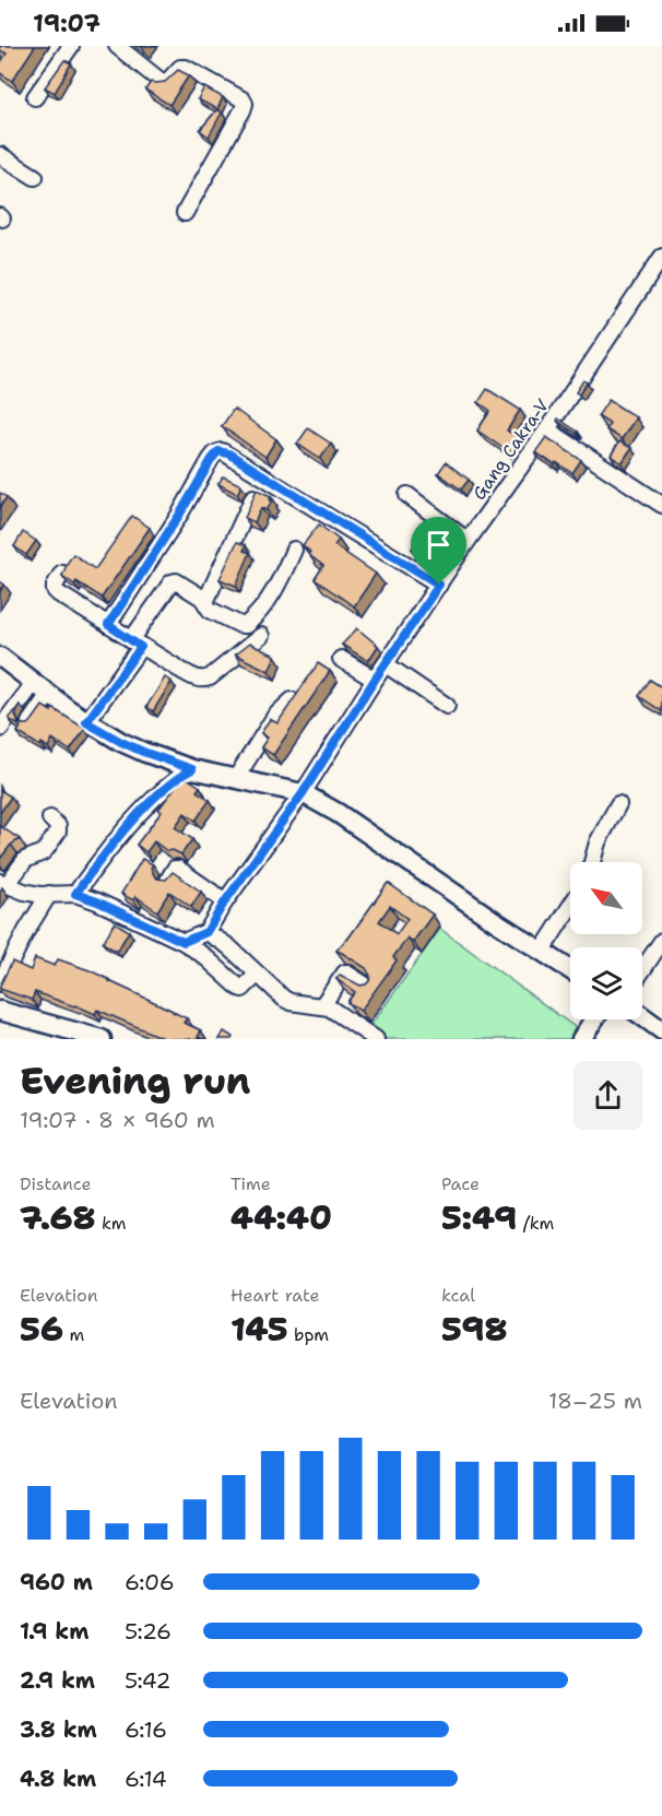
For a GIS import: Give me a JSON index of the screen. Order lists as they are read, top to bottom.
{
  "streets": {
    "street": ["Gang Cakra-V"]
  },
  "north": "top left",
  "page": {
    "status": "19:07",
    "heading": ["Evening run", "19:07 · 8 × 960 m"],
    "stats": [
      ["Distance", "7.68 km"],
      ["Time", "44:40"],
      ["Pace", "5:49 /km"],
      ["Elevation", "56 m"],
      ["Heart rate", "145 bpm"],
      ["kcal", "598"]
    ],
    "chart": ["Elevation", "18–25 m"],
    "list": [
      {
        "name": "960 m",
        "note": "6:06"
      },
      {
        "name": "1.9 km",
        "note": "5:26"
      },
      {
        "name": "2.9 km",
        "note": "5:42"
      },
      {
        "name": "3.8 km",
        "note": "6:16"
      },
      {
        "name": "4.8 km",
        "note": "6:14"
      }
    ]
  }
}
